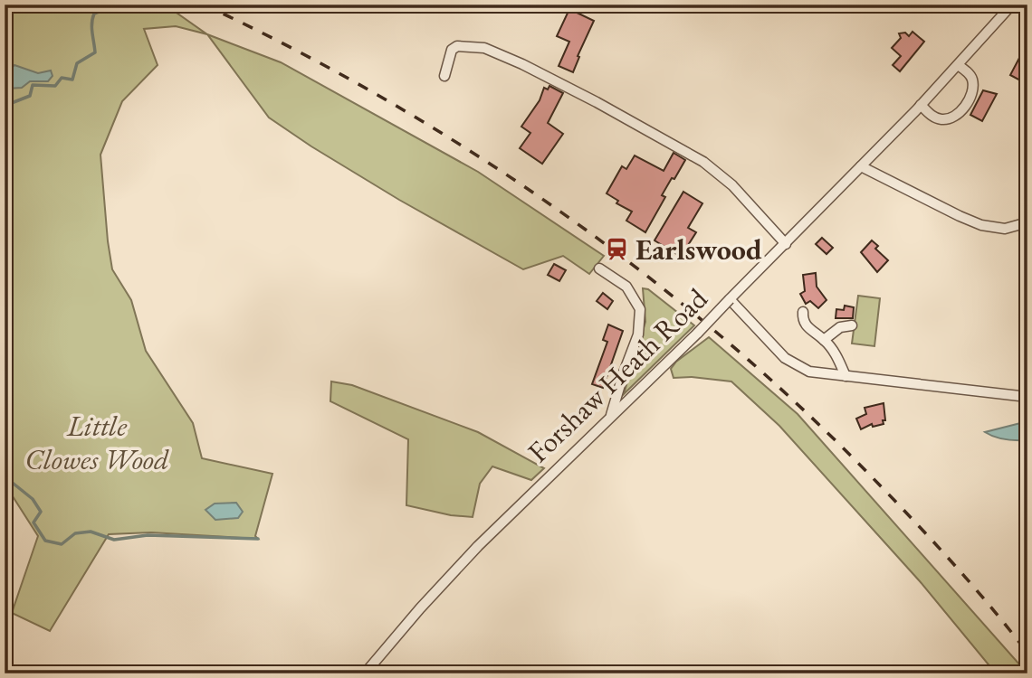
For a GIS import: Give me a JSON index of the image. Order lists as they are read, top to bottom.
{
  "streets": {
    "street": ["Forshaw Heath Road"]
  },
  "parks": ["Little Clowes Wood"],
  "places": {
    "station": ["Earlswood"]
  }
}
